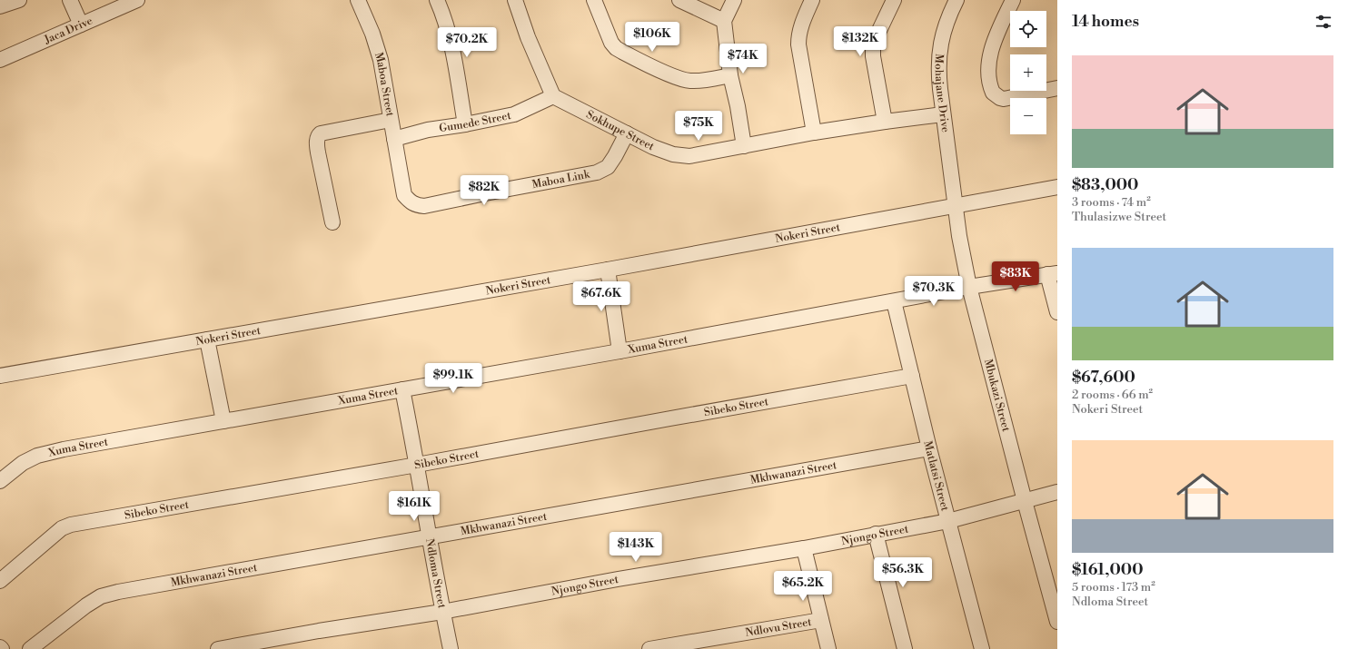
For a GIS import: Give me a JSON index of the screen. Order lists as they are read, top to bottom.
{
  "streets": {
    "street": [
      "Jaca Drive",
      "Maboa Street",
      "Mohajane Drive",
      "Gumede Street",
      "Sokhupe Street",
      "Maboa Link",
      "Nokeri Street",
      "Xuma Street",
      "Mbukazi Street",
      "Sibeko Street",
      "Mkhwanazi Street",
      "Matlatsi Street",
      "Njongo Street",
      "Ndloma Street",
      "Ndlovu Street"
    ]
  },
  "crossings": [
    ["Maboa Street", "Maboa Link"],
    ["Mohajane Drive", "Sokhupe Street"],
    ["Mohajane Drive", "Mbukazi Street"],
    ["Gumede Street", "Sokhupe Street"],
    ["Gumede Street", "Maboa Link"],
    ["Sokhupe Street", "Maboa Link"],
    ["Nokeri Street", "Mbukazi Street"],
    ["Xuma Street", "Mbukazi Street"],
    ["Xuma Street", "Matlatsi Street"],
    ["Xuma Street", "Ndloma Street"],
    ["Mbukazi Street", "Njongo Street"],
    ["Sibeko Street", "Matlatsi Street"],
    ["Sibeko Street", "Ndloma Street"],
    ["Mkhwanazi Street", "Matlatsi Street"],
    ["Mkhwanazi Street", "Ndloma Street"],
    ["Matlatsi Street", "Njongo Street"],
    ["Njongo Street", "Ndloma Street"]
  ],
  "page": {
    "heading": "14 homes",
    "map_buttons": ["+", "−"],
    "price": [
      "$106K",
      "$132K",
      "$70.2K",
      "$74K",
      "$75K",
      "$82K",
      "$83K",
      "$70.3K",
      "$67.6K",
      "$99.1K",
      "$161K",
      "$143K",
      "$56.3K",
      "$65.2K"
    ],
    "list": [
      {
        "name": "$83,000",
        "note": "3 rooms · 74 m² · Thulasizwe Street"
      },
      {
        "name": "$67,600",
        "note": "2 rooms · 66 m² · Nokeri Street"
      },
      {
        "name": "$161,000",
        "note": "5 rooms · 173 m² · Ndloma Street"
      }
    ]
  }
}
